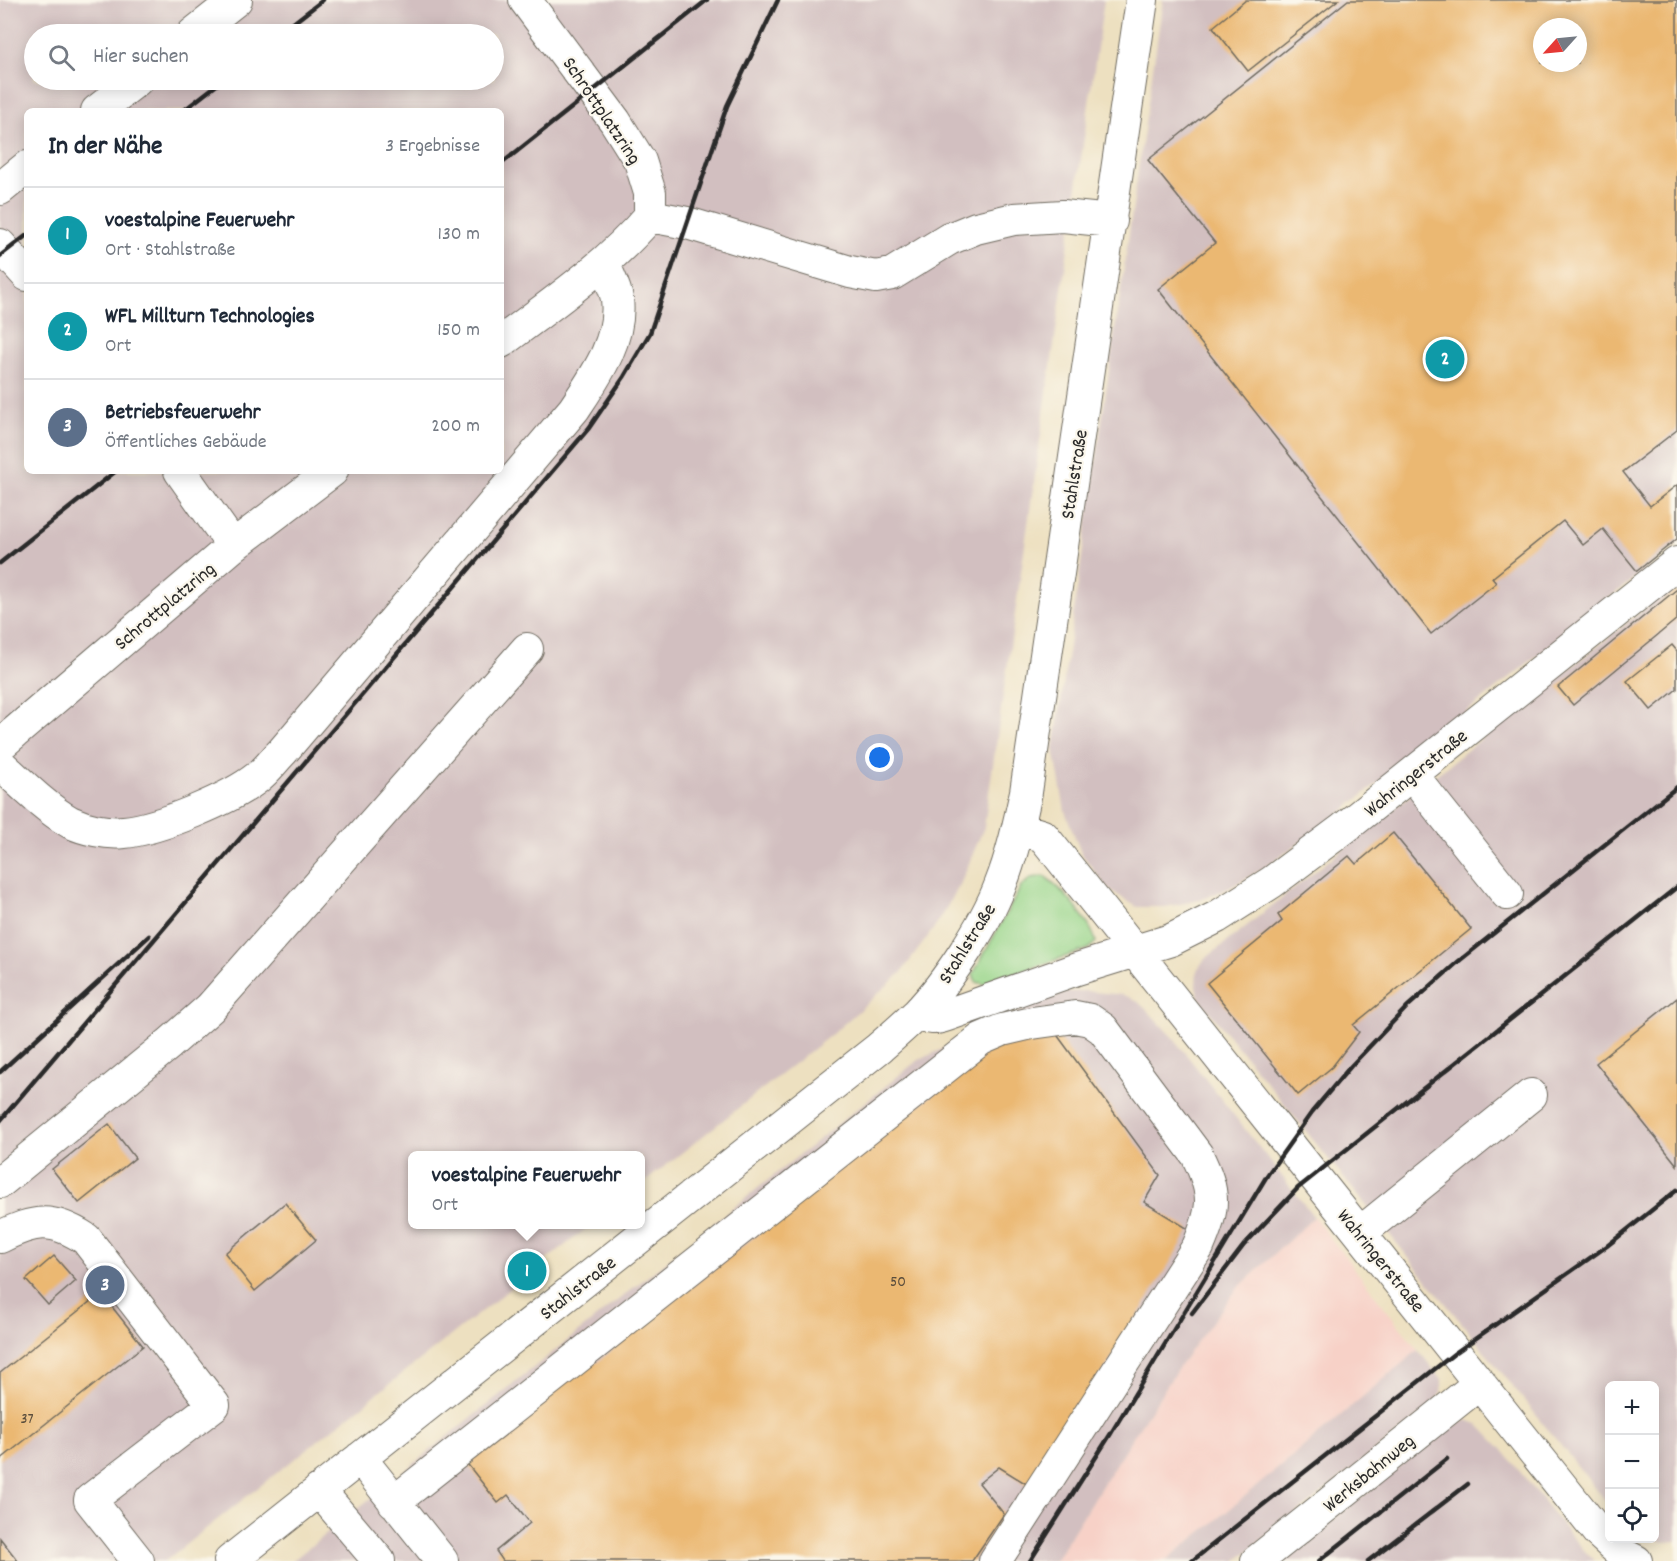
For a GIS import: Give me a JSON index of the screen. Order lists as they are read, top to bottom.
{
  "streets": {
    "street": [
      "Schrottplatzring",
      "Stahlstraße",
      "Wahringerstraße",
      "Werksbahnweg"
    ]
  },
  "crossings": [
    ["Stahlstraße", "Wahringerstraße"],
    ["Wahringerstraße", "Werksbahnweg"]
  ],
  "house_numbers": ["50", "37"],
  "north": "bottom left",
  "page": {
    "search": "Hier suchen",
    "heading": ["In der Nähe", "3 Ergebnisse"],
    "list": [
      {
        "mark": "1",
        "name": "voestalpine Feuerwehr",
        "note": "Ort · Stahlstraße",
        "value": "130 m"
      },
      {
        "mark": "2",
        "name": "WFL Millturn Technologies",
        "note": "Ort",
        "value": "150 m"
      },
      {
        "mark": "3",
        "name": "Betriebsfeuerwehr",
        "note": "Öffentliches Gebäude",
        "value": "200 m"
      }
    ],
    "pins": ["2", "1", "3"],
    "popup": ["voestalpine Feuerwehr", "Ort"],
    "map_buttons": ["+", "−"]
  }
}
